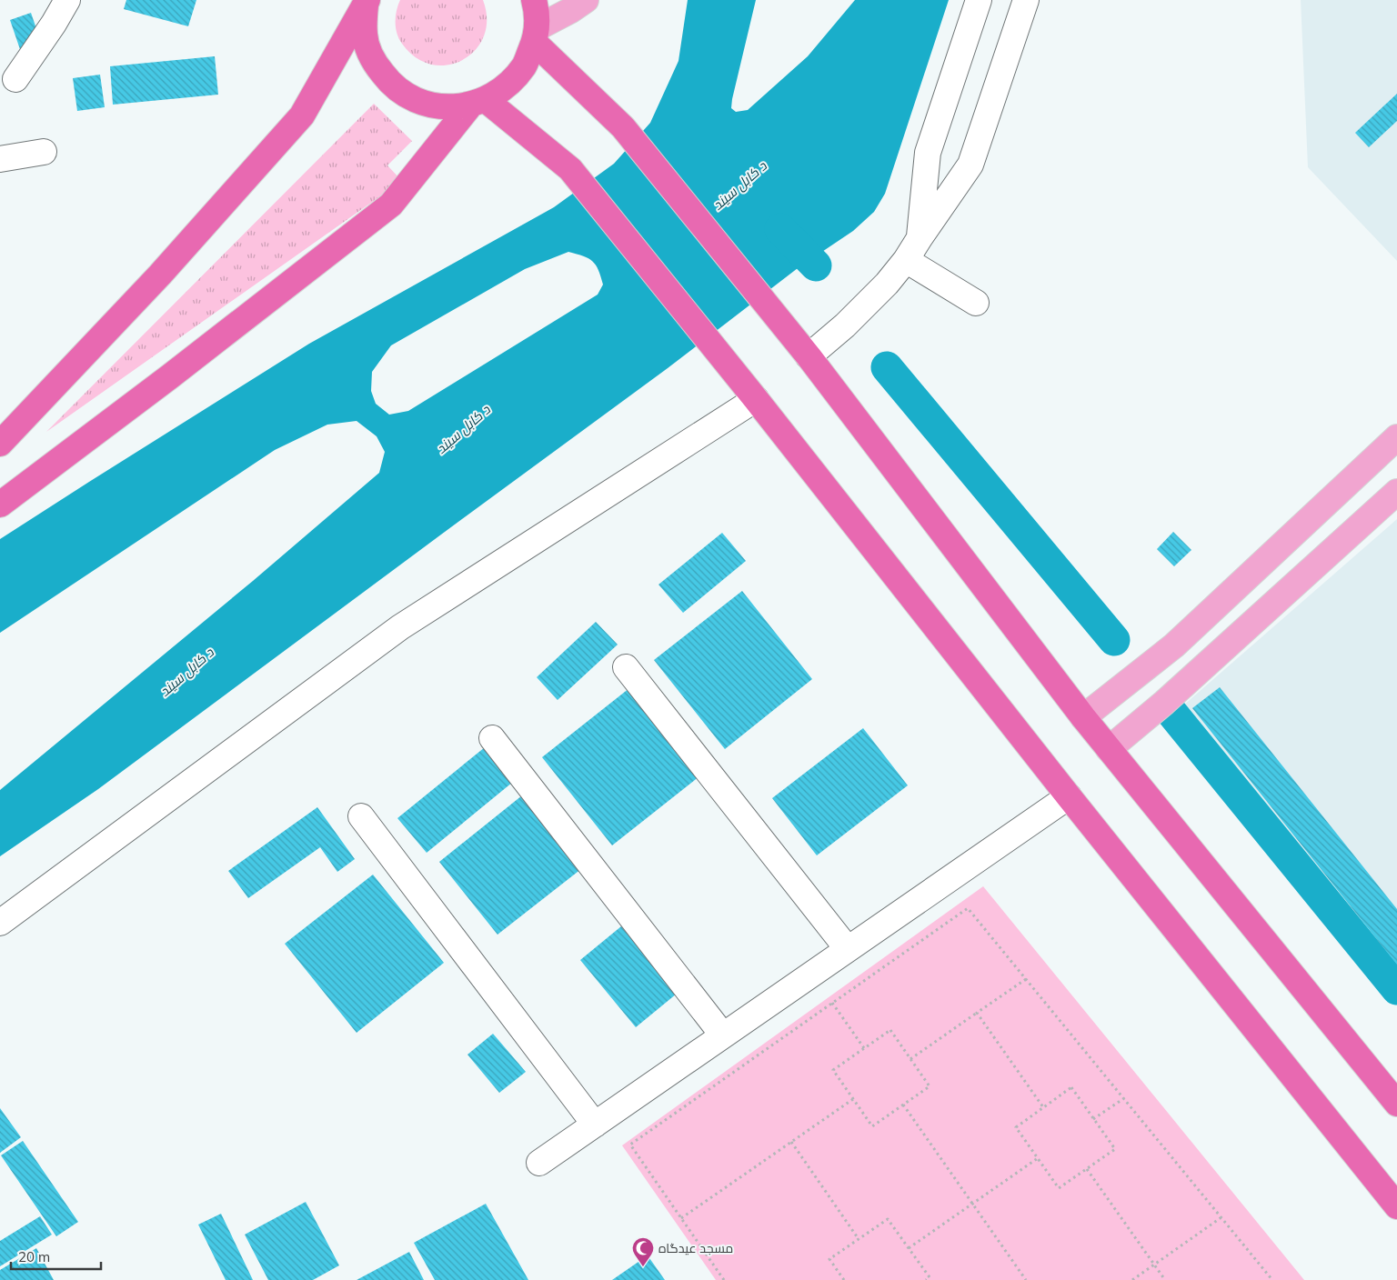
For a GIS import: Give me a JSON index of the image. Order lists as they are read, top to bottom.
{
  "water": ["د کابل سيند"],
  "places": {
    "mosque": ["مسجد عیدگاه"]
  },
  "scale_bar": "20 m"
}
